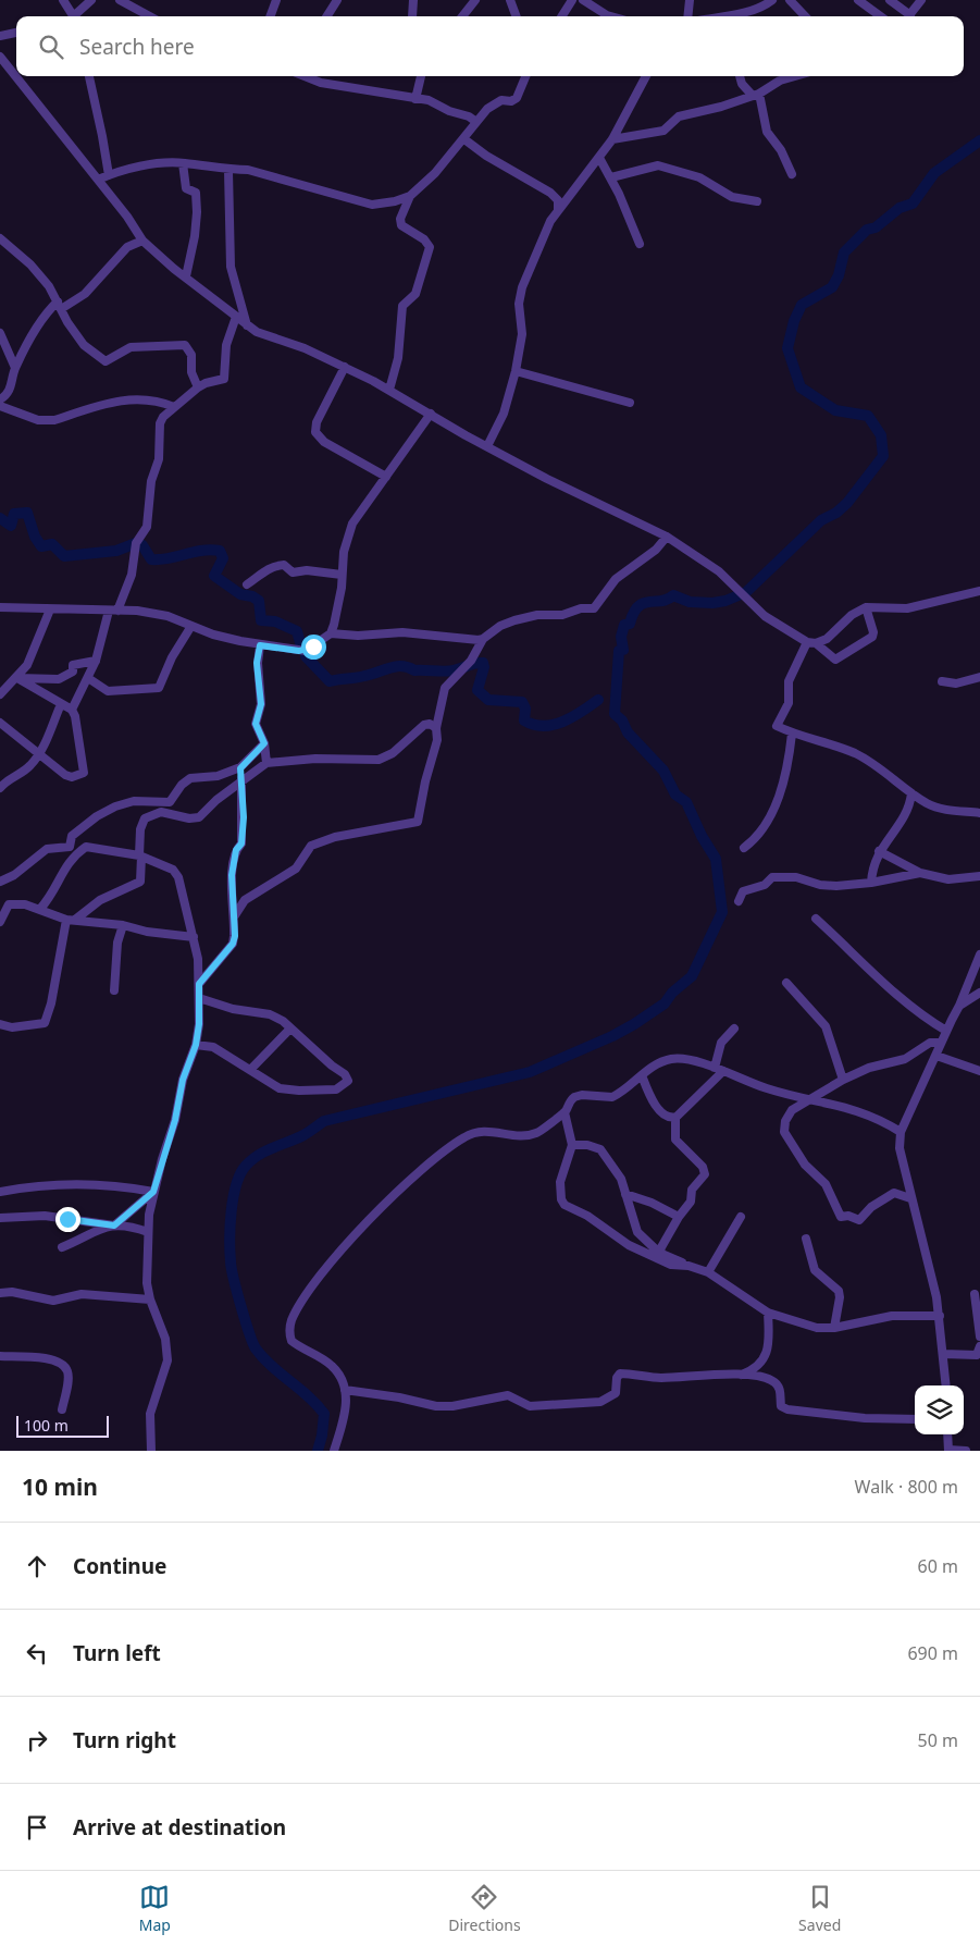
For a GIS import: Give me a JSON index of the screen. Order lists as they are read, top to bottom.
{
  "scale_bar": "100 m",
  "page": {
    "search": "Search here",
    "scale": "100 m",
    "heading": ["10 min", "Walk · 800 m"],
    "list": [
      ["Continue", "60 m"],
      ["Turn left", "690 m"],
      ["Turn right", "50 m"],
      "Arrive at destination"
    ],
    "nav": ["Map", "Directions", "Saved"]
  }
}
